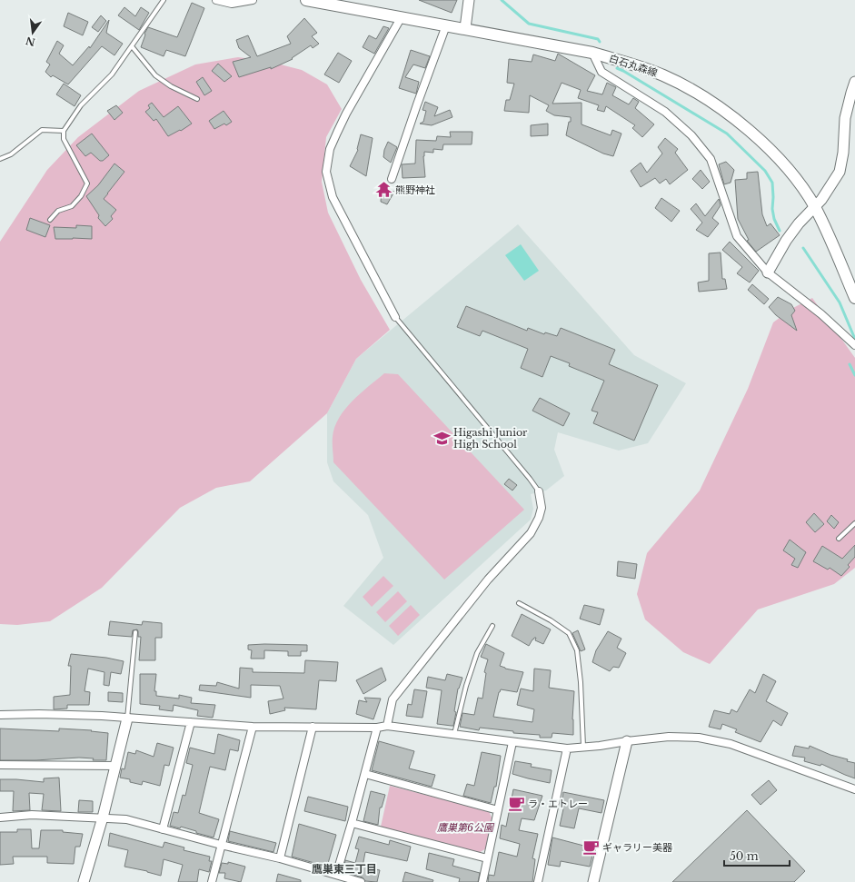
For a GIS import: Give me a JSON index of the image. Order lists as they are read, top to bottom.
{
  "streets": {
    "main road": ["白石丸森線"]
  },
  "districts": ["鷹巣東三丁目"],
  "parks": ["鷹巣第6公園"],
  "places": {
    "temple": ["熊野神社"],
    "school or university": ["Higashi Junior High School"],
    "cafe": ["ラ・エトレー", "ギャラリー美器"]
  },
  "scale_bar": "50 m",
  "north": "bottom"
}
